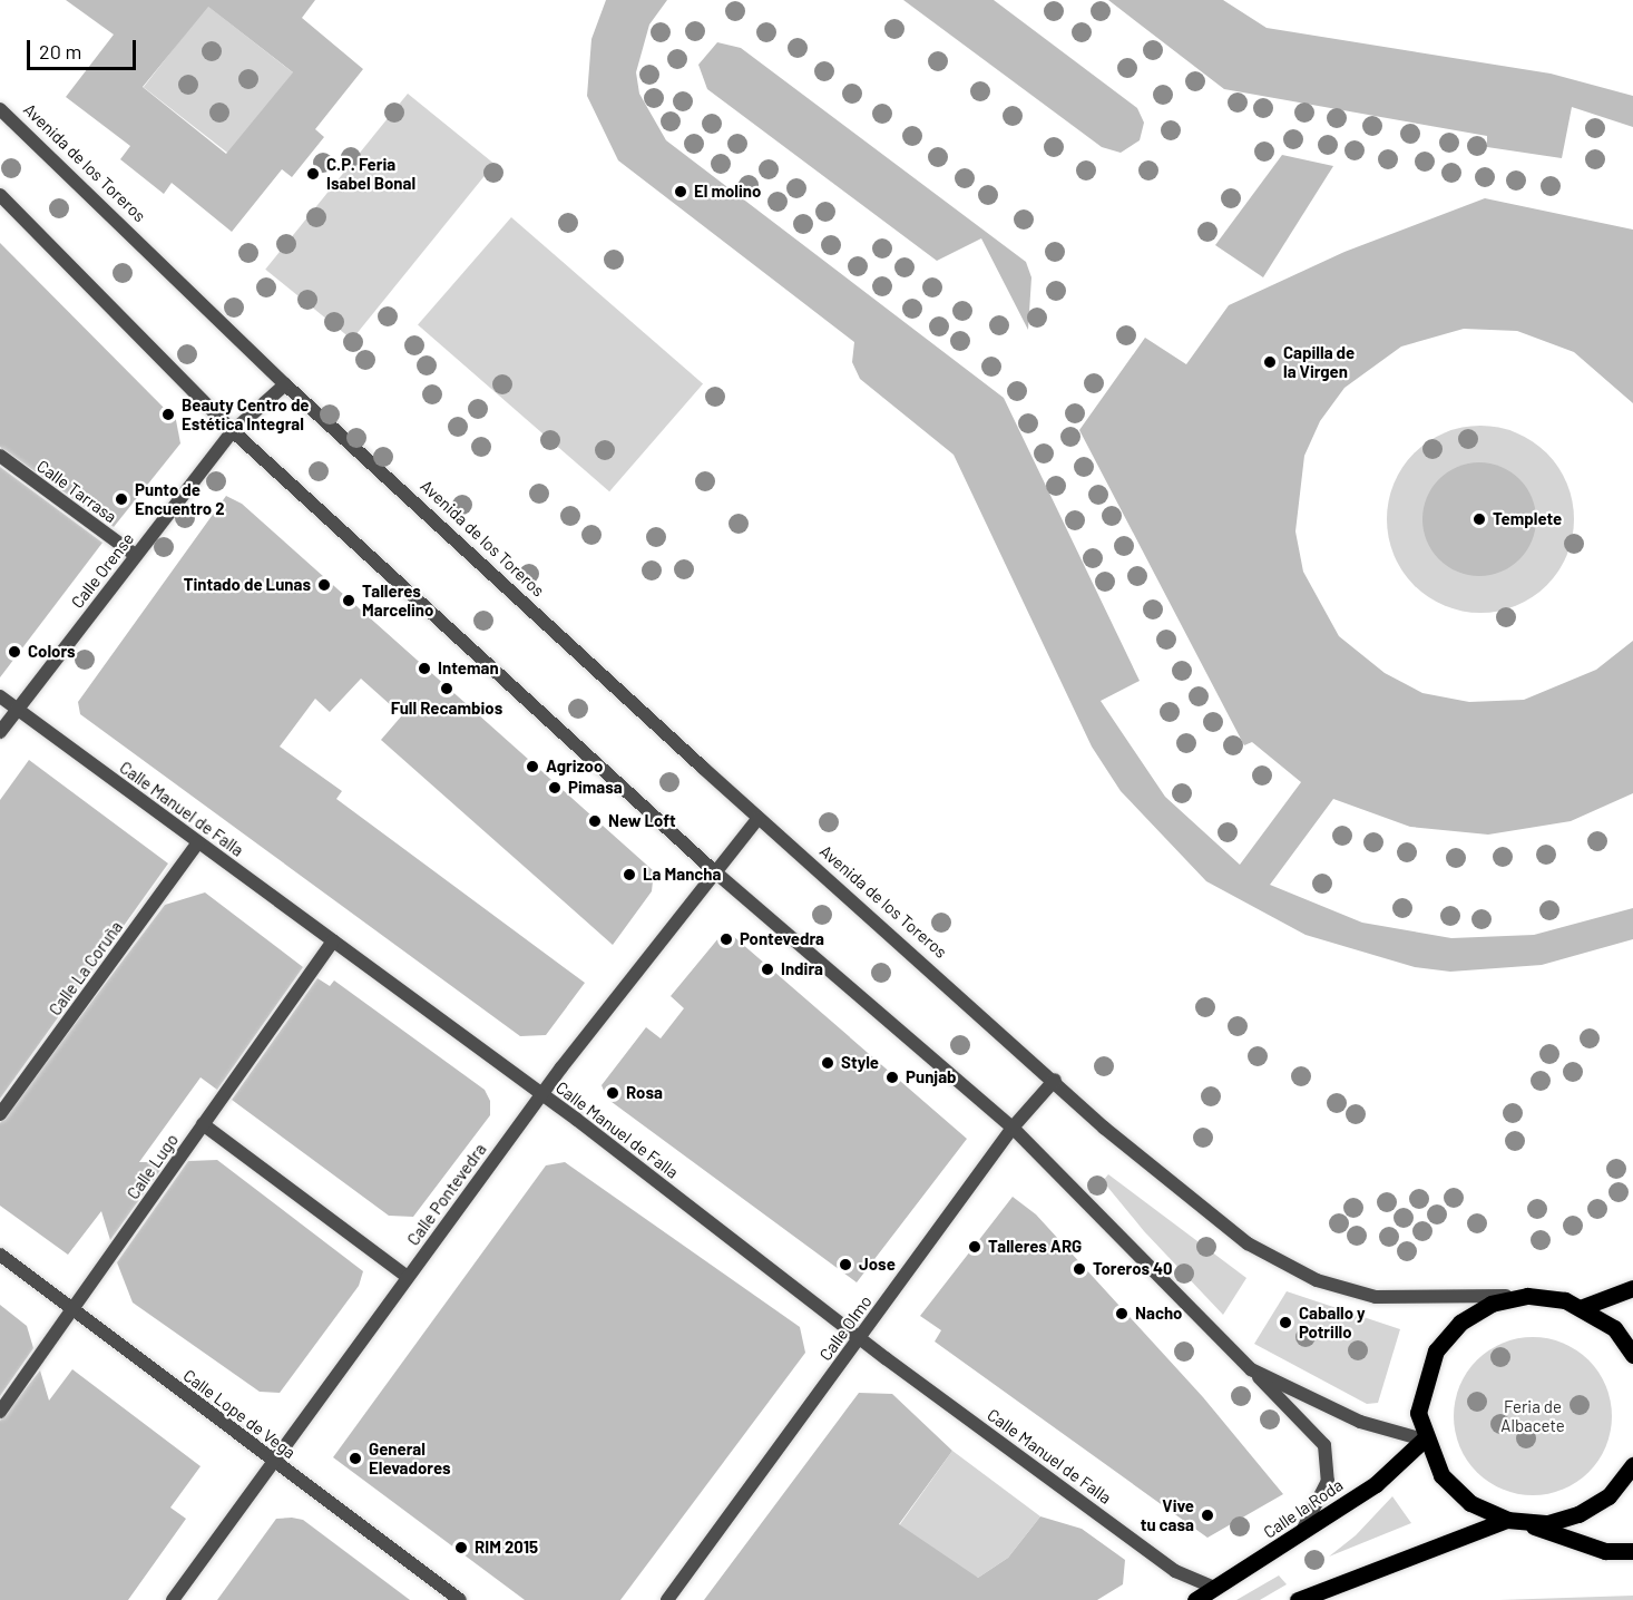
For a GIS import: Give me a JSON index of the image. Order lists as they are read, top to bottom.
{
  "streets": {
    "main road": ["Calle la Roda"],
    "street": [
      "Avenida de los Toreros",
      "Calle Tarrasa",
      "Calle Orense",
      "Calle Manuel de Falla",
      "Calle La Coruña",
      "Calle Lugo",
      "Calle Pontevedra",
      "Calle Olmo",
      "Calle Lope de Vega"
    ]
  },
  "crossings": [
    ["Avenida de los Toreros", "Calle Pontevedra"],
    ["Avenida de los Toreros", "Calle Olmo"],
    ["Calle Tarrasa", "Calle Orense"],
    ["Calle Orense", "Calle Manuel de Falla"],
    ["Calle Manuel de Falla", "Calle La Coruña"],
    ["Calle Manuel de Falla", "Calle Lugo"],
    ["Calle Manuel de Falla", "Calle Pontevedra"],
    ["Calle Manuel de Falla", "Calle Olmo"],
    ["Calle Manuel de Falla", "Calle la Roda"],
    ["Calle Lugo", "Calle Lope de Vega"],
    ["Calle Pontevedra", "Calle Lope de Vega"]
  ],
  "parks": ["Feria de Albacete"],
  "places": [
    "C.P. Feria Isabel Bonal",
    "El molino",
    "Capilla de la Virgen",
    "Beauty Centro de Estética Integral",
    "Punto de Encuentro 2",
    "Templete",
    "Tintado de Lunas",
    "Talleres Marcelino",
    "Colors",
    "Inteman",
    "Full Recambios",
    "Agrizoo",
    "Pimasa",
    "New Loft",
    "La Mancha",
    "Pontevedra",
    "Indira",
    "Style",
    "Punjab",
    "Rosa",
    "Talleres ARG",
    "Jose",
    "Toreros 40",
    "Nacho",
    "Caballo y Potrillo",
    "General Elevadores",
    "Vive tu casa",
    "RIM 2015"
  ],
  "scale_bar": "20 m"
}
